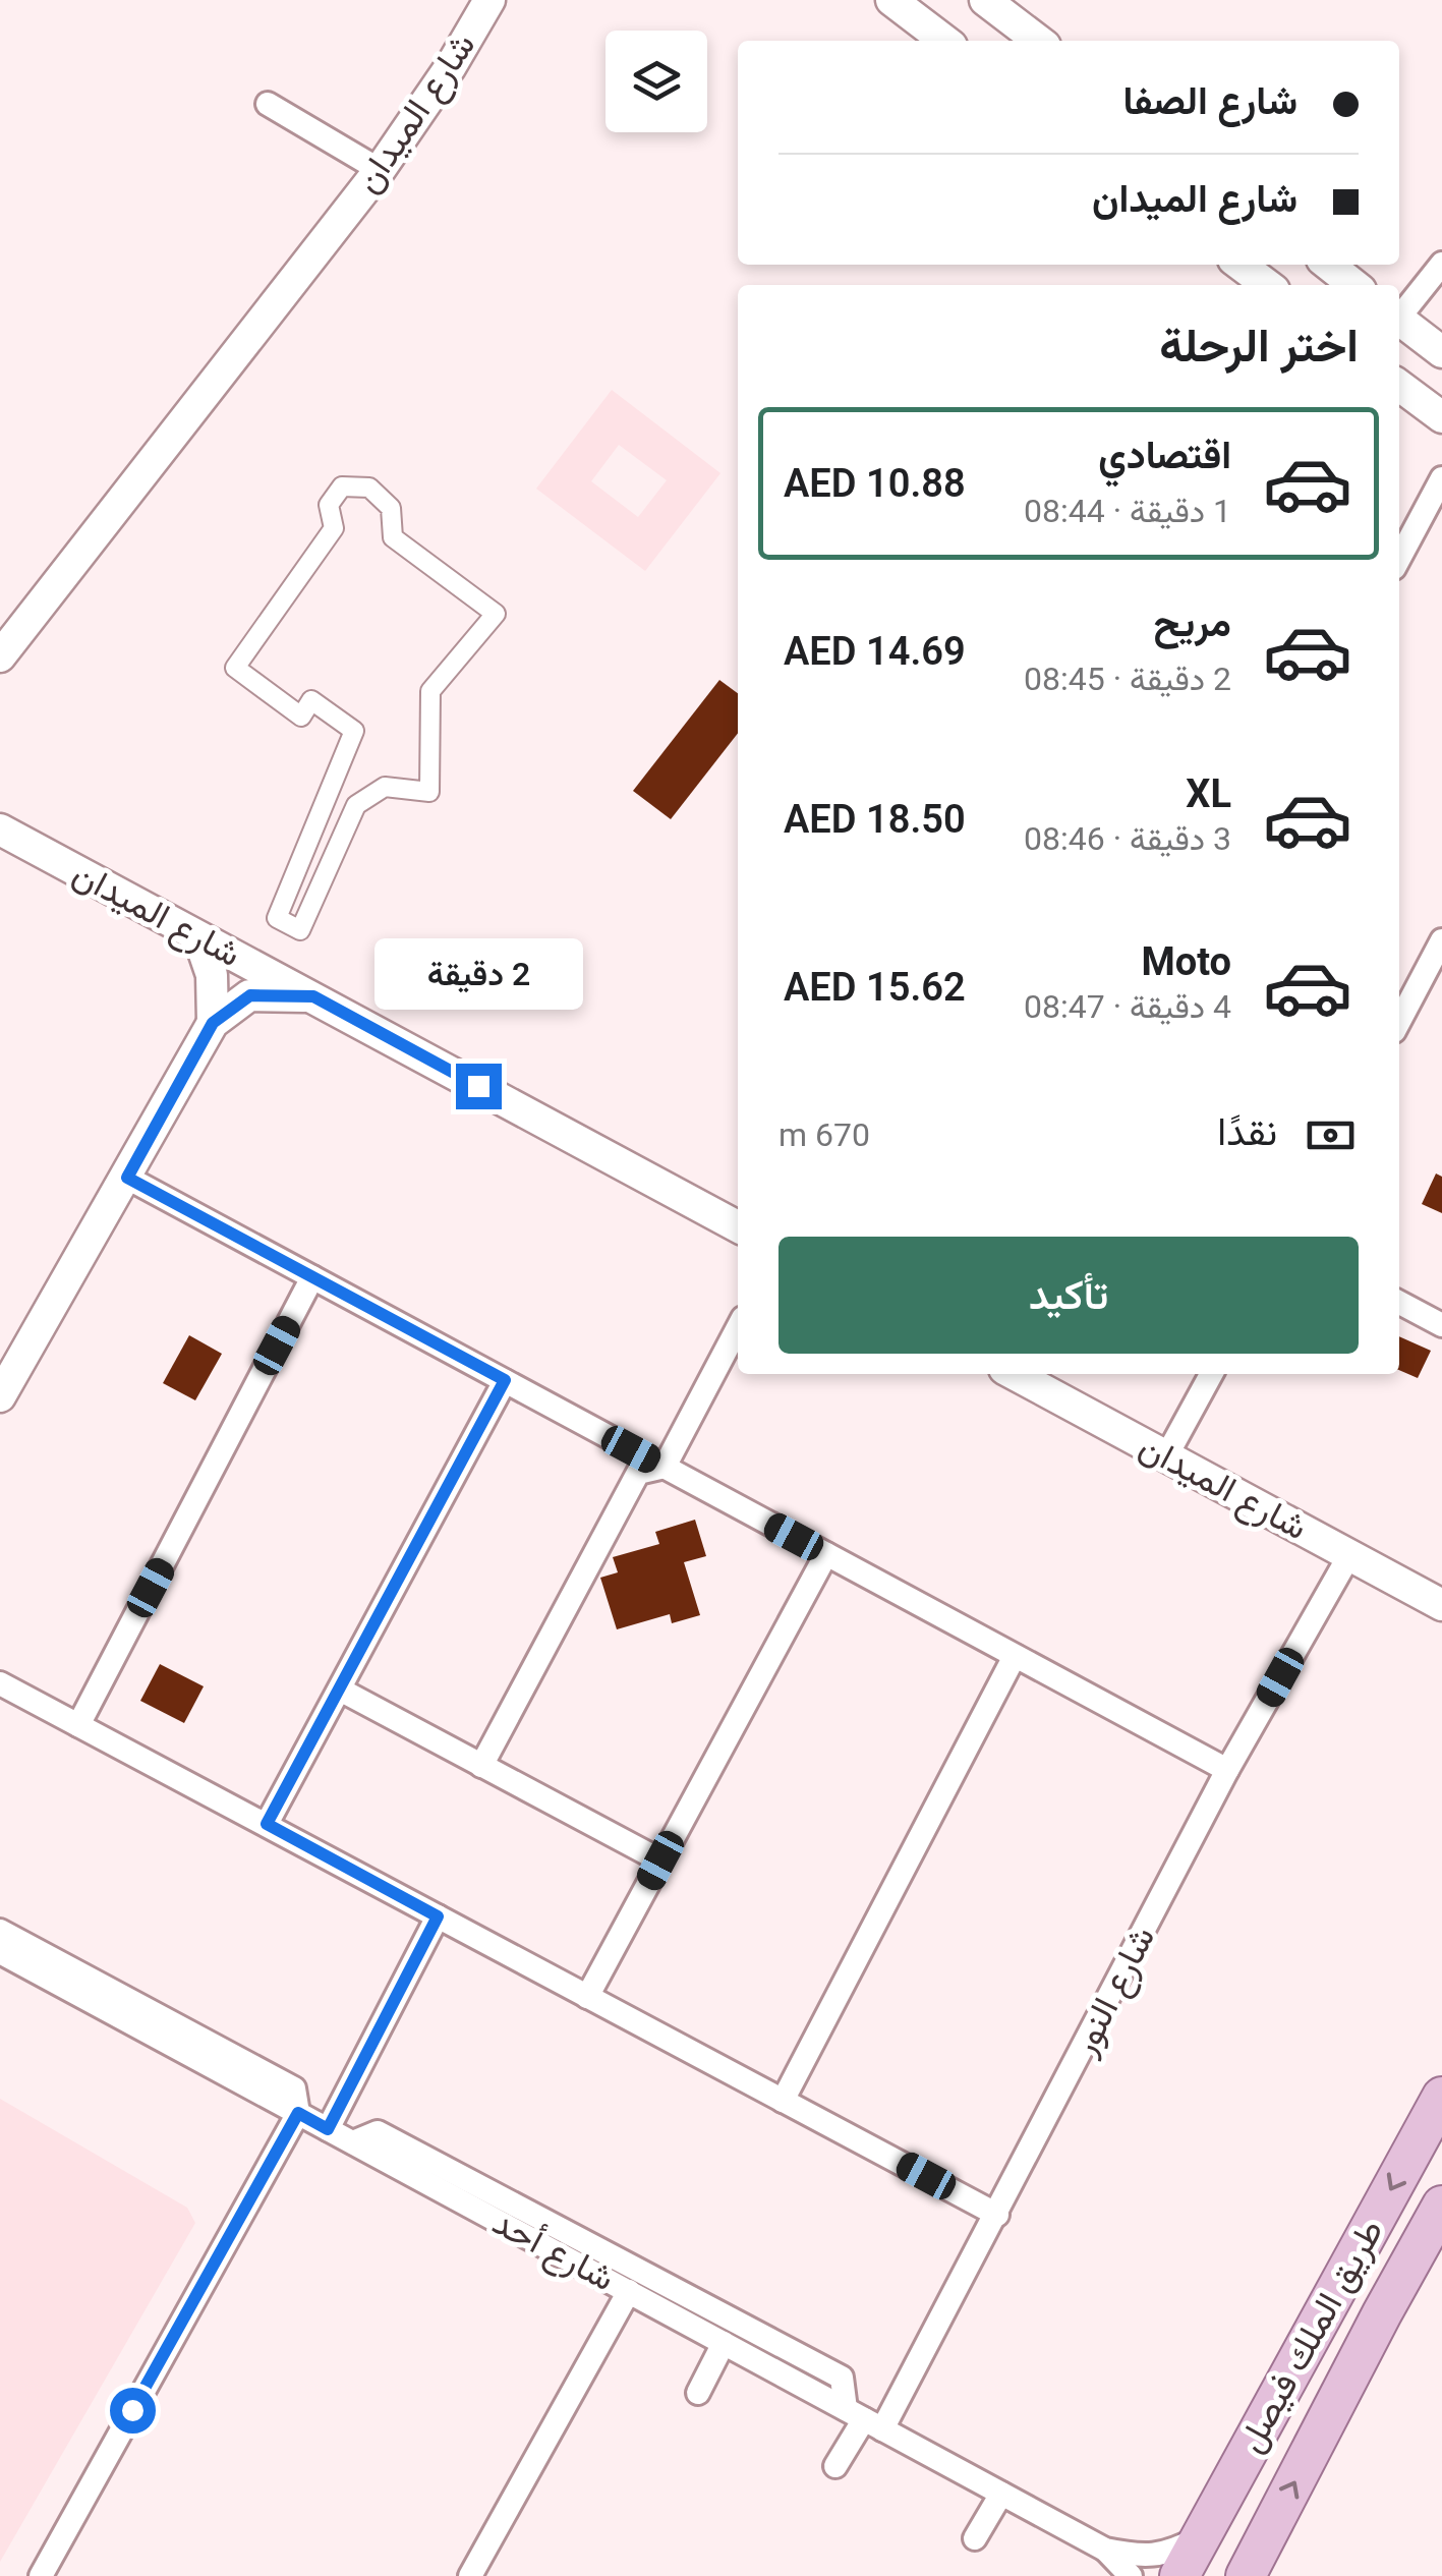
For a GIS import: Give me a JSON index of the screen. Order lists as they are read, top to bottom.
{
  "streets": {
    "main road": ["طريق الملك فيصل"],
    "street": ["شارع الميدان", "شارع النور", "شارع أحد"]
  },
  "crossings": [
    ["شارع الميدان", "شارع النور"],
    ["شارع النور", "شارع أحد"],
    ["شارع أحد", "طريق الملك فيصل"]
  ],
  "page": {
    "banner": ["شارع الصفا", "شارع الميدان"],
    "heading": "اختر الرحلة",
    "list": [
      {
        "name": "اقتصادي",
        "note": "1 دقيقة · 08:44",
        "value": "AED 10.88"
      },
      {
        "name": "مريح",
        "note": "2 دقيقة · 08:45",
        "value": "AED 14.69"
      },
      {
        "name": "XL",
        "note": "3 دقيقة · 08:46",
        "value": "AED 18.50"
      },
      {
        "name": "Moto",
        "note": "4 دقيقة · 08:47",
        "value": "AED 15.62"
      }
    ],
    "bubble": "2 دقيقة",
    "pay": ["نقدًا", "670 m"],
    "buttons": "تأكيد"
  }
}
